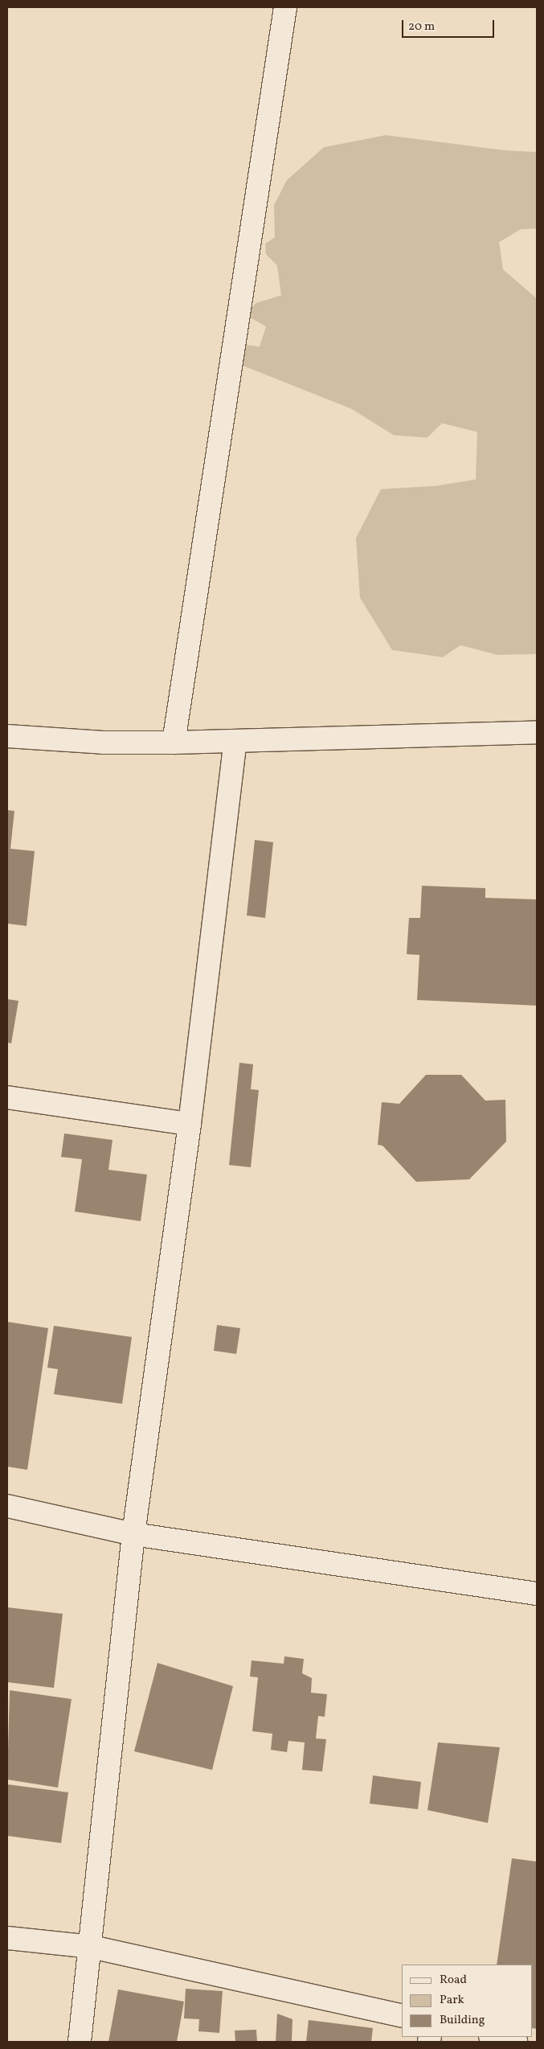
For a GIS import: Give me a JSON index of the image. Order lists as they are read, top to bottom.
{
  "legend": ["Road", "Park", "Building"],
  "scale_bar": "20 m"
}
